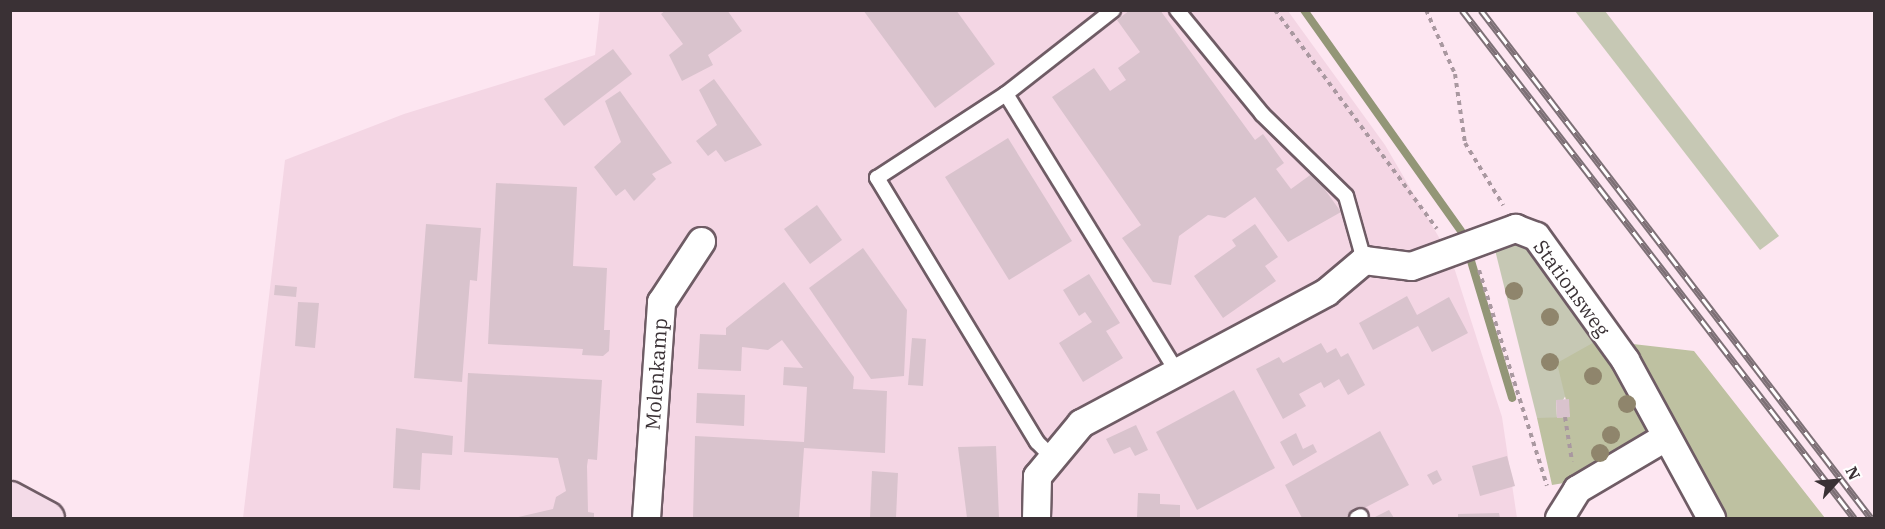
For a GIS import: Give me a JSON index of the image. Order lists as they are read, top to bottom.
{
  "streets": {
    "street": ["Stationsweg", "Molenkamp"]
  },
  "north": "top right"
}
